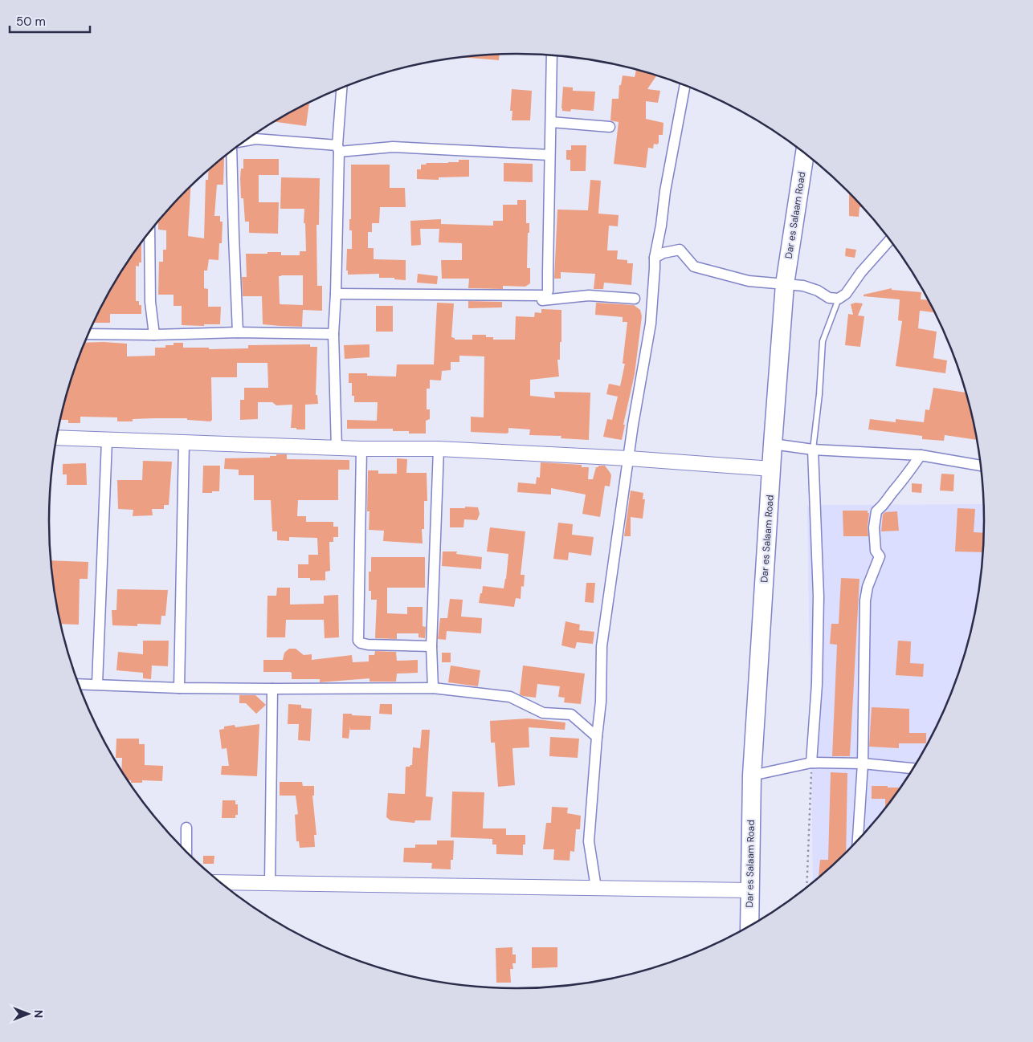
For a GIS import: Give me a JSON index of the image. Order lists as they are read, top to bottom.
{
  "streets": {
    "highway": ["Dar es Salaam Road"]
  },
  "scale_bar": "50 m",
  "north": "right"
}
